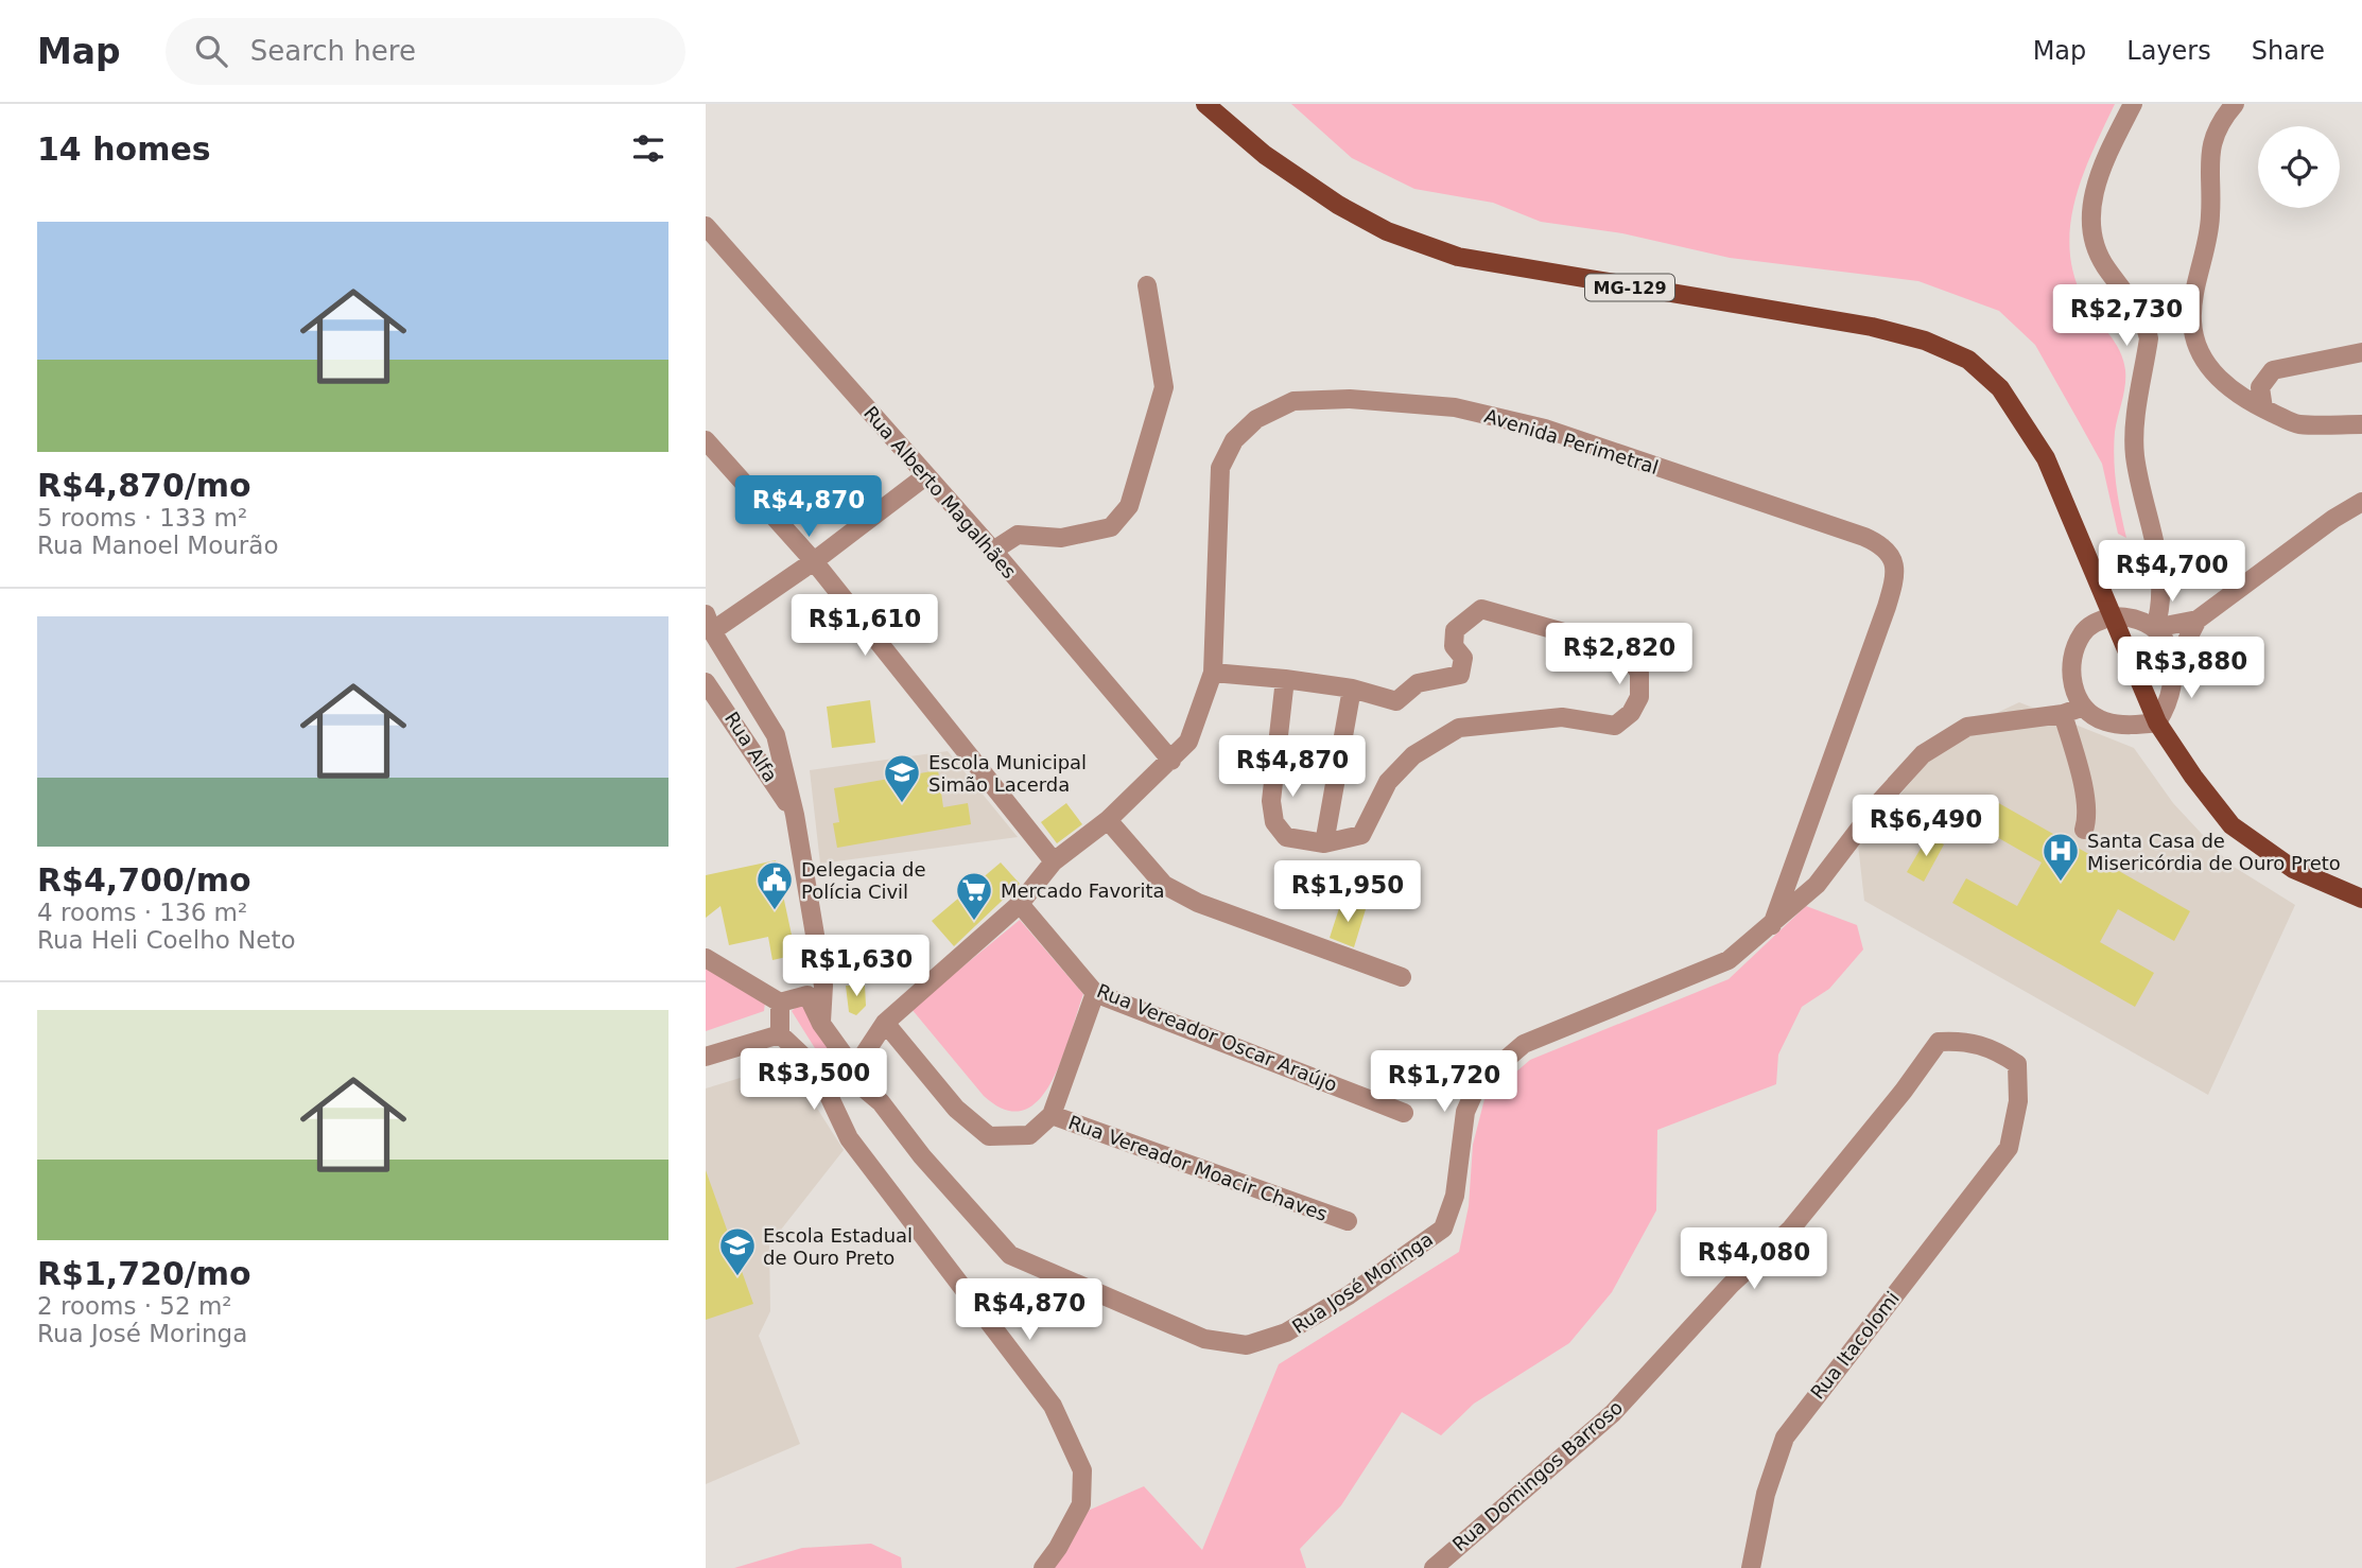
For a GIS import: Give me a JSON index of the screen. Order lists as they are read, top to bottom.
{
  "streets": {
    "main road": ["MG-129"],
    "street": [
      "Avenida Perimetral",
      "Rua Alberto Magalhães",
      "Rua Alfa",
      "Rua Vereador Oscar Araújo",
      "Rua Vereador Moacir Chaves",
      "Rua José Moringa",
      "Rua Itacolomi",
      "Rua Domingos Barroso"
    ]
  },
  "crossings": [
    ["Avenida Perimetral", "Rua Alberto Magalhães"],
    ["Avenida Perimetral", "Rua Vereador Oscar Araújo"],
    ["Avenida Perimetral", "Rua Vereador Moacir Chaves"],
    ["Avenida Perimetral", "Rua José Moringa"],
    ["Rua Itacolomi", "Rua Domingos Barroso"]
  ],
  "places": {
    "school or university": ["Escola Municipal Simão Lacerda", "Escola Estadual de Ouro Preto"],
    "hospital": ["Santa Casa de Misericórdia de Ouro Preto"],
    "public building": ["Delegacia de Polícia Civil"],
    "supermarket": ["Mercado Favorita"]
  },
  "page": {
    "header": "Map",
    "search": "Search here",
    "nav": ["Map", "Layers", "Share"],
    "heading": "14 homes",
    "list": [
      {
        "name": "R$4,870/mo",
        "note": "5 rooms · 133 m² · Rua Manoel Mourão"
      },
      {
        "name": "R$4,700/mo",
        "note": "4 rooms · 136 m² · Rua Heli Coelho Neto"
      },
      {
        "name": "R$1,720/mo",
        "note": "2 rooms · 52 m² · Rua José Moringa"
      }
    ],
    "price": [
      "R$2,730",
      "R$4,870",
      "R$4,700",
      "R$1,610",
      "R$2,820",
      "R$3,880",
      "R$4,870",
      "R$6,490",
      "R$1,950",
      "R$1,630",
      "R$3,500",
      "R$1,720",
      "R$4,080",
      "R$4,870"
    ]
  }
}
